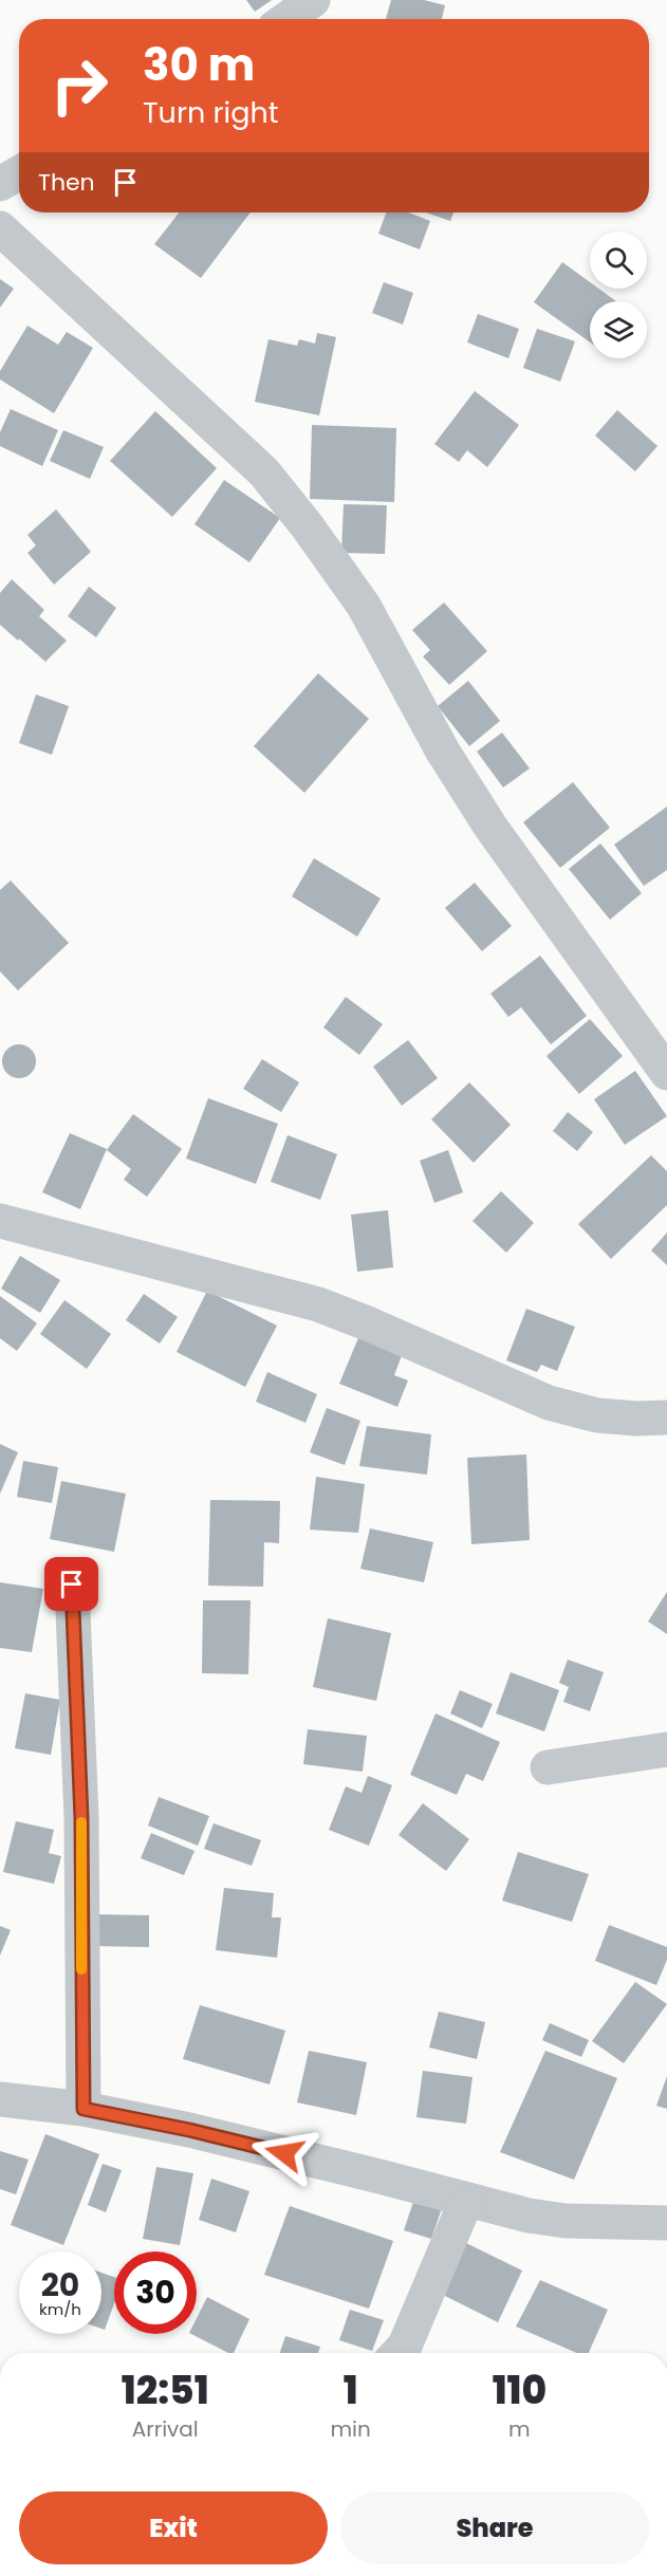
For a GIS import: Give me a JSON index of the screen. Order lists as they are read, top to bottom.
{
  "page": {
    "turn": ["30 m", "Turn right"],
    "then": "Then",
    "speed": "20 km/h",
    "limit": "30",
    "eta": [
      "12:51",
      "Arrival",
      "1",
      "min",
      "110",
      "m"
    ],
    "buttons": ["Exit", "Share"]
  }
}
